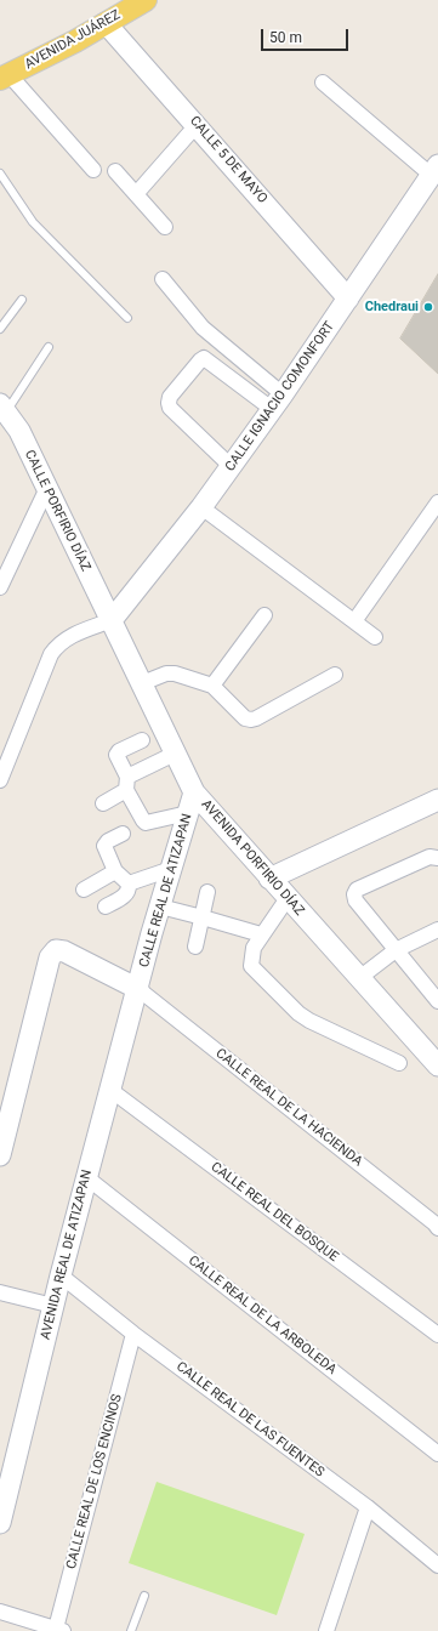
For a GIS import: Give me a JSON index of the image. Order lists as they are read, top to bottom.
{
  "streets": {
    "main road": ["AVENIDA JUÁREZ"],
    "street": [
      "CALLE 5 DE MAYO",
      "CALLE IGNACIO COMONFORT",
      "CALLE PORFIRIO DÍAZ",
      "AVENIDA PORFIRIO DÍAZ",
      "CALLE REAL DE ATIZAPAN",
      "CALLE REAL DE LA HACIENDA",
      "CALLE REAL DEL BOSQUE",
      "AVENIDA REAL DE ATIZAPAN",
      "CALLE REAL DE LA ARBOLEDA",
      "CALLE REAL DE LAS FUENTES",
      "CALLE REAL DE LOS ENCINOS"
    ]
  },
  "crossings": [
    ["AVENIDA JUÁREZ", "CALLE 5 DE MAYO"],
    ["CALLE 5 DE MAYO", "CALLE IGNACIO COMONFORT"],
    ["CALLE IGNACIO COMONFORT", "CALLE PORFIRIO DÍAZ"],
    ["CALLE IGNACIO COMONFORT", "AVENIDA PORFIRIO DÍAZ"],
    ["CALLE PORFIRIO DÍAZ", "AVENIDA PORFIRIO DÍAZ"],
    ["AVENIDA PORFIRIO DÍAZ", "CALLE REAL DE ATIZAPAN"],
    ["CALLE REAL DE ATIZAPAN", "CALLE REAL DE LA HACIENDA"],
    ["CALLE REAL DE ATIZAPAN", "AVENIDA REAL DE ATIZAPAN"],
    ["CALLE REAL DE LA HACIENDA", "AVENIDA REAL DE ATIZAPAN"],
    ["CALLE REAL DEL BOSQUE", "AVENIDA REAL DE ATIZAPAN"],
    ["AVENIDA REAL DE ATIZAPAN", "CALLE REAL DE LA ARBOLEDA"],
    ["AVENIDA REAL DE ATIZAPAN", "CALLE REAL DE LAS FUENTES"],
    ["CALLE REAL DE LAS FUENTES", "CALLE REAL DE LOS ENCINOS"]
  ],
  "places": ["Chedraui"],
  "scale_bar": "50 m"
}
